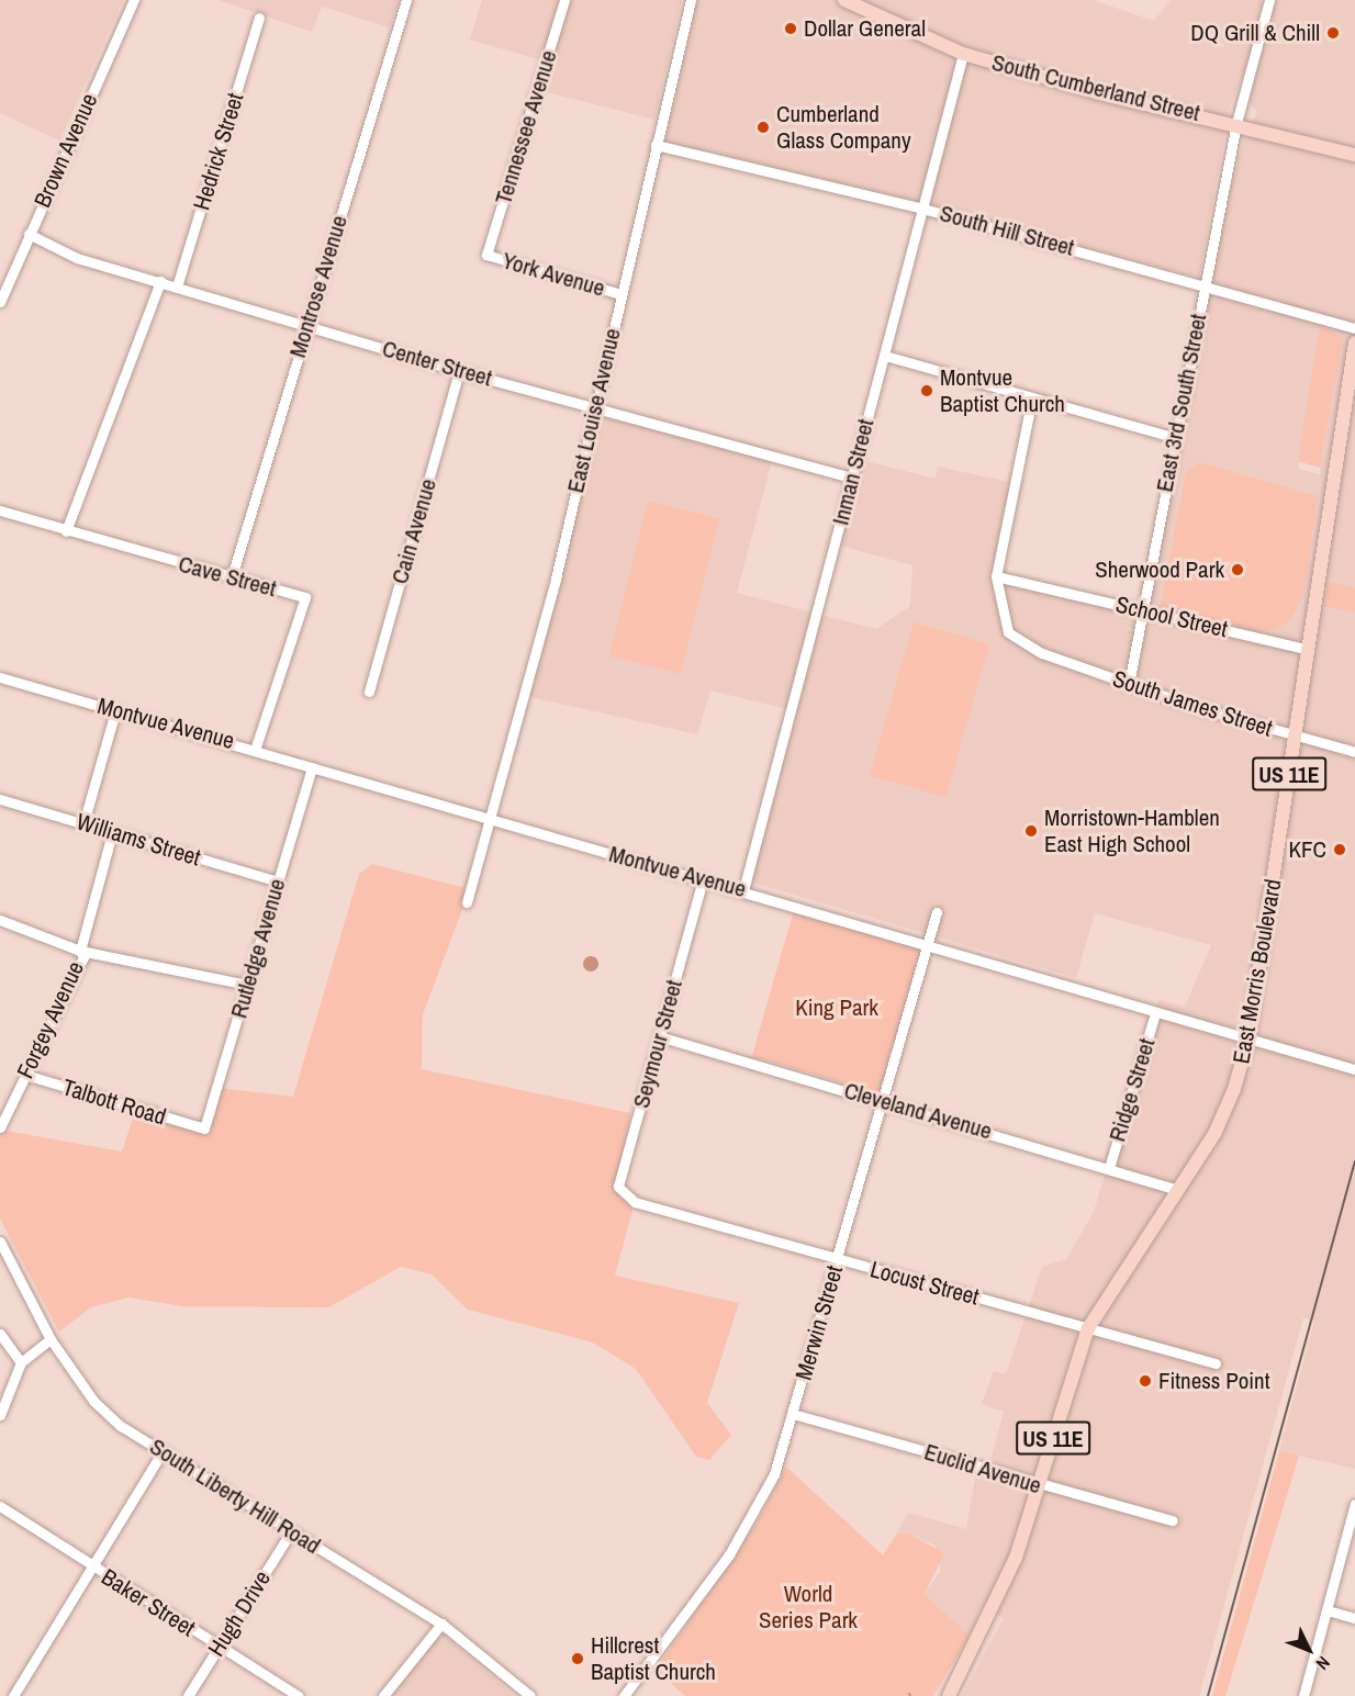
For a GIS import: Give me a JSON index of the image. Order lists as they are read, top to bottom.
{
  "streets": {
    "main road": ["South Cumberland Street", "US 11E", "East Morris Boulevard"],
    "street": [
      "Tennessee Avenue",
      "Brown Avenue",
      "Hedrick Street",
      "South Hill Street",
      "York Avenue",
      "Montrose Avenue",
      "Center Street",
      "East 3rd South Street",
      "East Louise Avenue",
      "Inman Street",
      "Cain Avenue",
      "Cave Street",
      "School Street",
      "South James Street",
      "Montvue Avenue",
      "Williams Street",
      "Rutledge Avenue",
      "Forgey Avenue",
      "Seymour Street",
      "Ridge Street",
      "Talbott Road",
      "Cleveland Avenue",
      "Locust Street",
      "Merwin Street",
      "Euclid Avenue",
      "South Liberty Hill Road",
      "Baker Street",
      "Hugh Drive"
    ]
  },
  "crossings": [
    ["South Cumberland Street", "East 3rd South Street"],
    ["South Cumberland Street", "Inman Street"],
    ["Tennessee Avenue", "York Avenue"],
    ["Brown Avenue", "Center Street"],
    ["Hedrick Street", "Center Street"],
    ["South Hill Street", "East 3rd South Street"],
    ["South Hill Street", "East Louise Avenue"],
    ["South Hill Street", "Inman Street"],
    ["York Avenue", "East Louise Avenue"],
    ["Montrose Avenue", "Center Street"],
    ["Montrose Avenue", "Cave Street"],
    ["Center Street", "East Louise Avenue"],
    ["Center Street", "Inman Street"],
    ["Center Street", "Cain Avenue"],
    ["East 3rd South Street", "School Street"],
    ["East 3rd South Street", "South James Street"],
    ["East Louise Avenue", "Montvue Avenue"],
    ["Inman Street", "Montvue Avenue"],
    ["Cave Street", "Montvue Avenue"],
    ["School Street", "South James Street"],
    ["School Street", "East Morris Boulevard"],
    ["South James Street", "East Morris Boulevard"],
    ["Montvue Avenue", "Rutledge Avenue"],
    ["Montvue Avenue", "East Morris Boulevard"],
    ["Montvue Avenue", "Seymour Street"],
    ["Montvue Avenue", "Ridge Street"],
    ["Montvue Avenue", "Merwin Street"],
    ["Williams Street", "Rutledge Avenue"],
    ["Williams Street", "Forgey Avenue"],
    ["Rutledge Avenue", "Talbott Road"],
    ["East Morris Boulevard", "Cleveland Avenue"],
    ["East Morris Boulevard", "Locust Street"],
    ["East Morris Boulevard", "Euclid Avenue"],
    ["Forgey Avenue", "Talbott Road"],
    ["Seymour Street", "Cleveland Avenue"],
    ["Seymour Street", "Locust Street"],
    ["Ridge Street", "Cleveland Avenue"],
    ["Cleveland Avenue", "Merwin Street"],
    ["Locust Street", "Merwin Street"],
    ["Merwin Street", "Euclid Avenue"],
    ["South Liberty Hill Road", "Hugh Drive"],
    ["Baker Street", "Hugh Drive"]
  ],
  "parks": ["King Park", "World Series Park"],
  "places": [
    "Dollar General",
    "DQ Grill & Chill",
    "Cumberland Glass Company",
    "Montvue Baptist Church",
    "Sherwood Park",
    "Morristown-Hamblen East High School",
    "KFC",
    "Fitness Point",
    "Hillcrest Baptist Church"
  ],
  "north": "bottom right"
}
